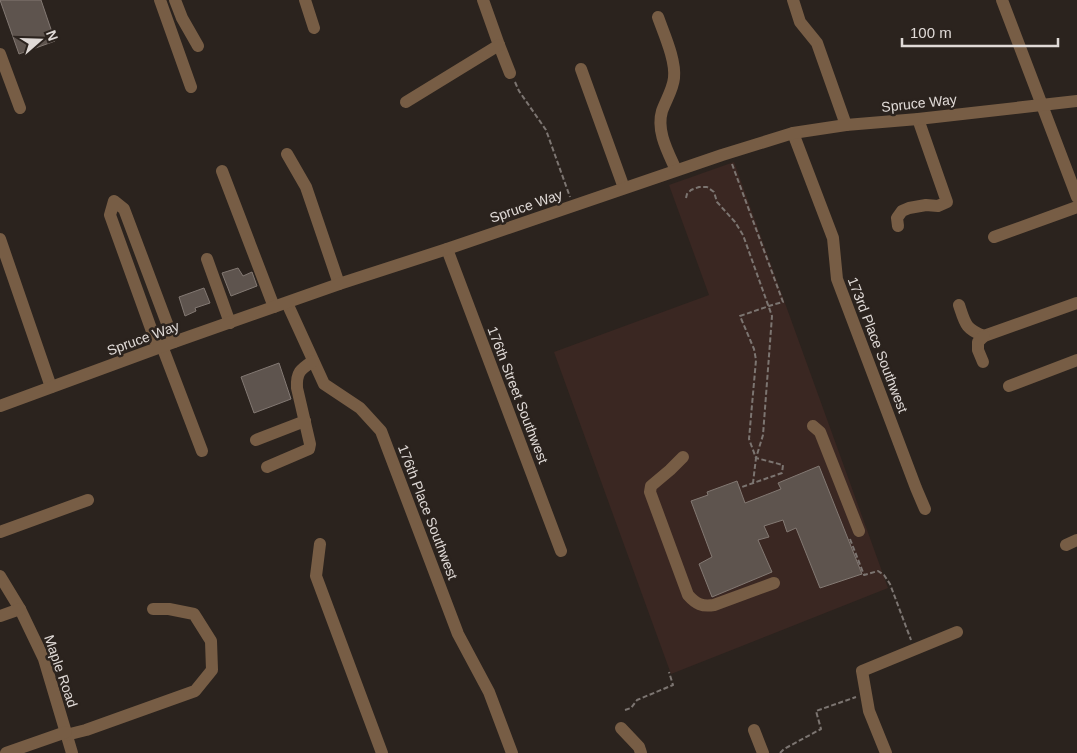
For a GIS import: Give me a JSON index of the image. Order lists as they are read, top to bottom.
{
  "streets": {
    "street": [
      "Spruce Way",
      "173rd Place Southwest",
      "176th Street Southwest",
      "176th Place Southwest",
      "Maple Road"
    ]
  },
  "crossings": [
    ["Spruce Way", "173rd Place Southwest"],
    ["Spruce Way", "176th Street Southwest"],
    ["Spruce Way", "176th Place Southwest"]
  ],
  "scale_bar": "100 m",
  "north": "right"
}
